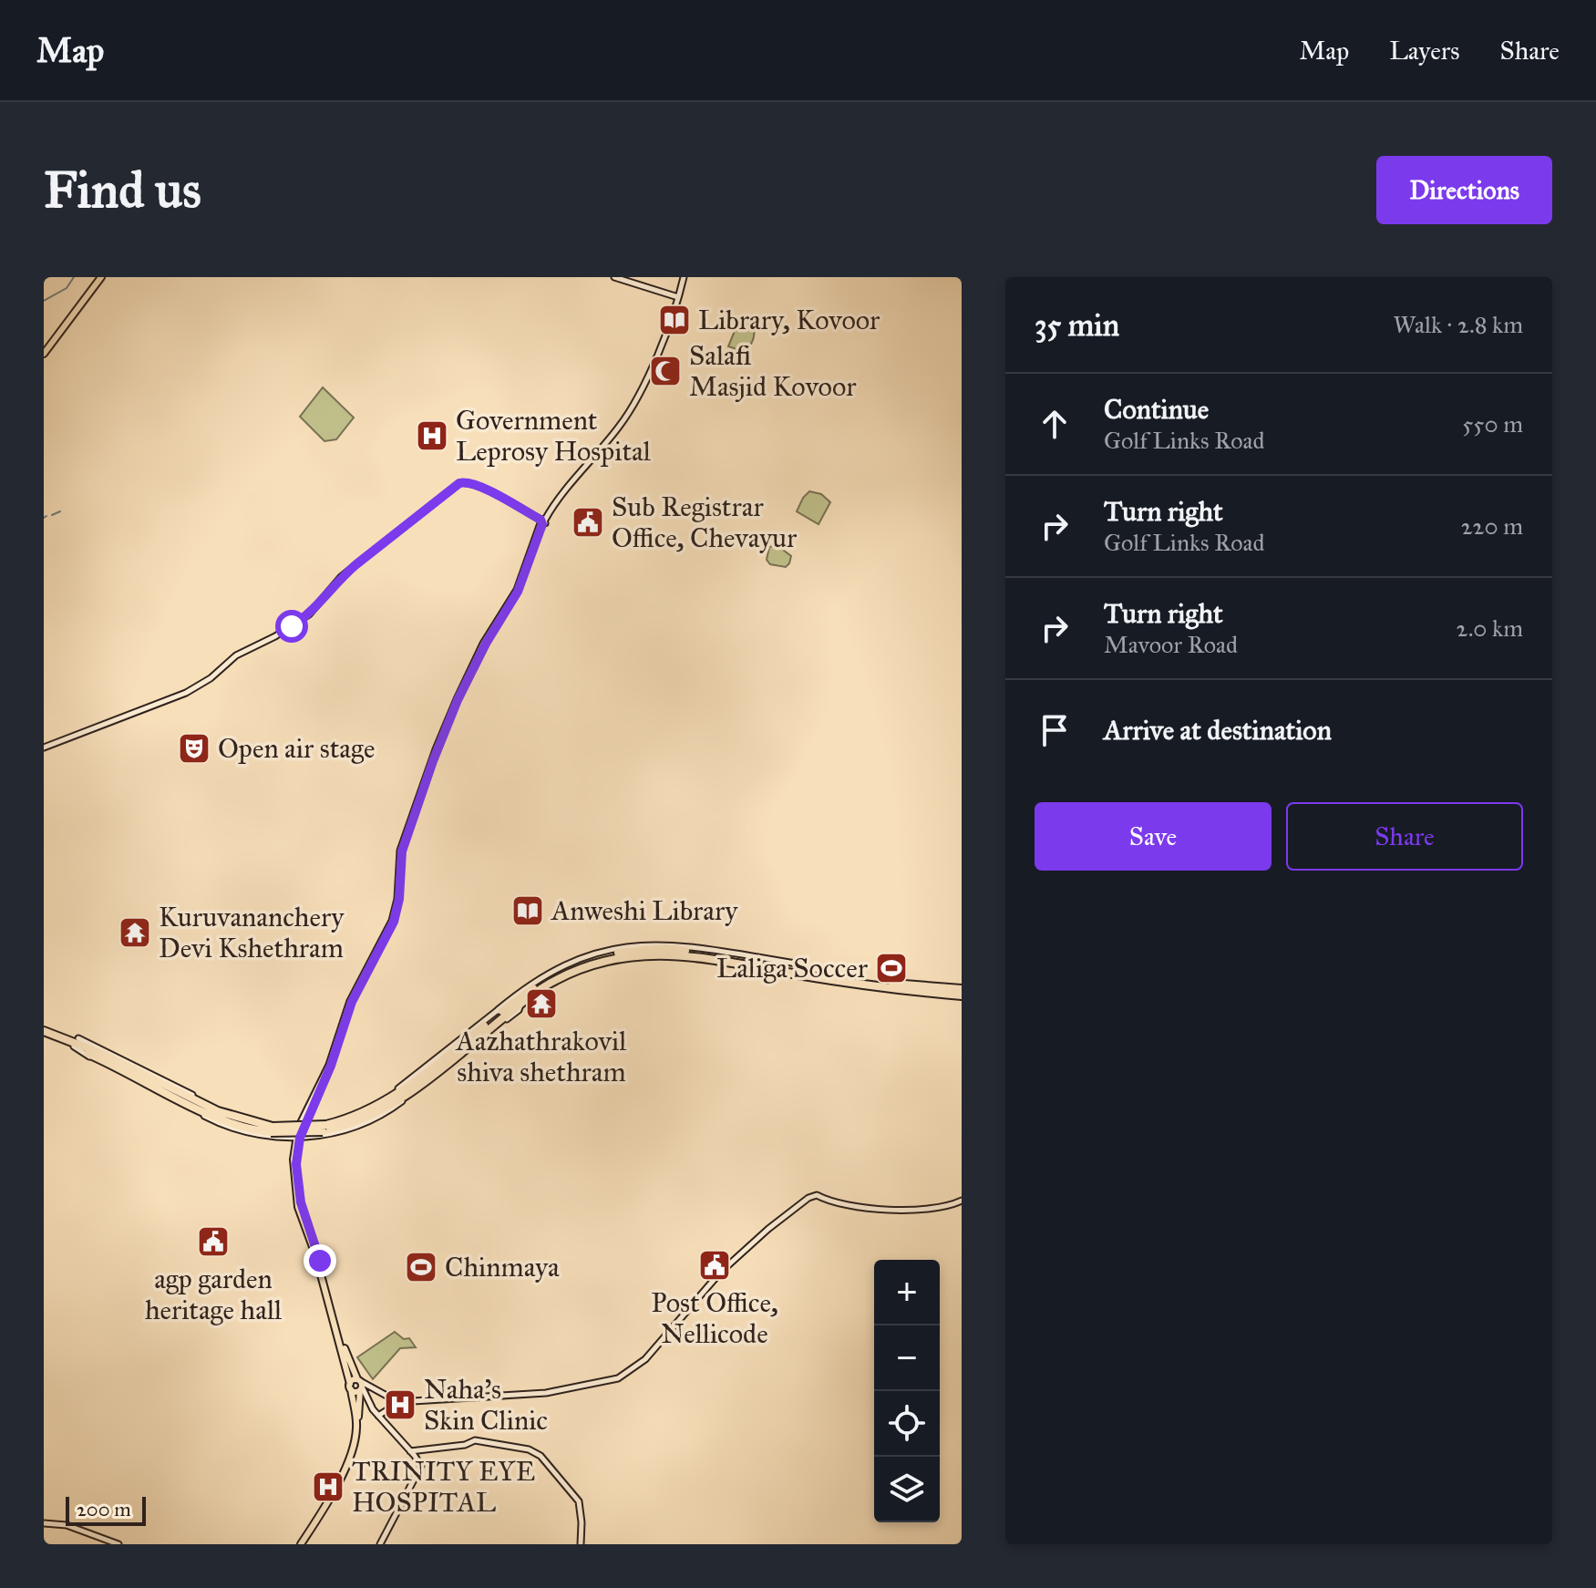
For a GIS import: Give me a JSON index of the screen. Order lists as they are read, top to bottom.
{
  "places": {
    "library": ["Library, Kovoor", "Anweshi Library"],
    "mosque": ["Salafi Masjid Kovoor"],
    "hospital": ["Government Leprosy Hospital", "Naha's Skin Clinic", "TRINITY EYE HOSPITAL"],
    "public building": ["Sub Registrar Office, Chevayur", "agp garden heritage hall", "Post Office, Nellicode"],
    "theatre": ["Open air stage"],
    "temple": ["Kuruvananchery Devi Kshethram", "Aazhathrakovil shiva shethram"],
    "sports": ["Laliga Soccer", "Chinmaya"]
  },
  "scale_bar": "200 m",
  "page": {
    "header": "Map",
    "nav": ["Map", "Layers", "Share"],
    "buttons": [
      "Directions",
      ["Save", "Share"]
    ],
    "title": "Find us",
    "heading": ["35 min", "Walk · 2.8 km"],
    "list": [
      ["Continue", "Golf Links Road", "550 m"],
      ["Turn right", "Golf Links Road", "220 m"],
      ["Turn right", "Mavoor Road", "2.0 km"],
      "Arrive at destination"
    ],
    "map_buttons": ["+", "−"],
    "scale": "200 m"
  }
}
